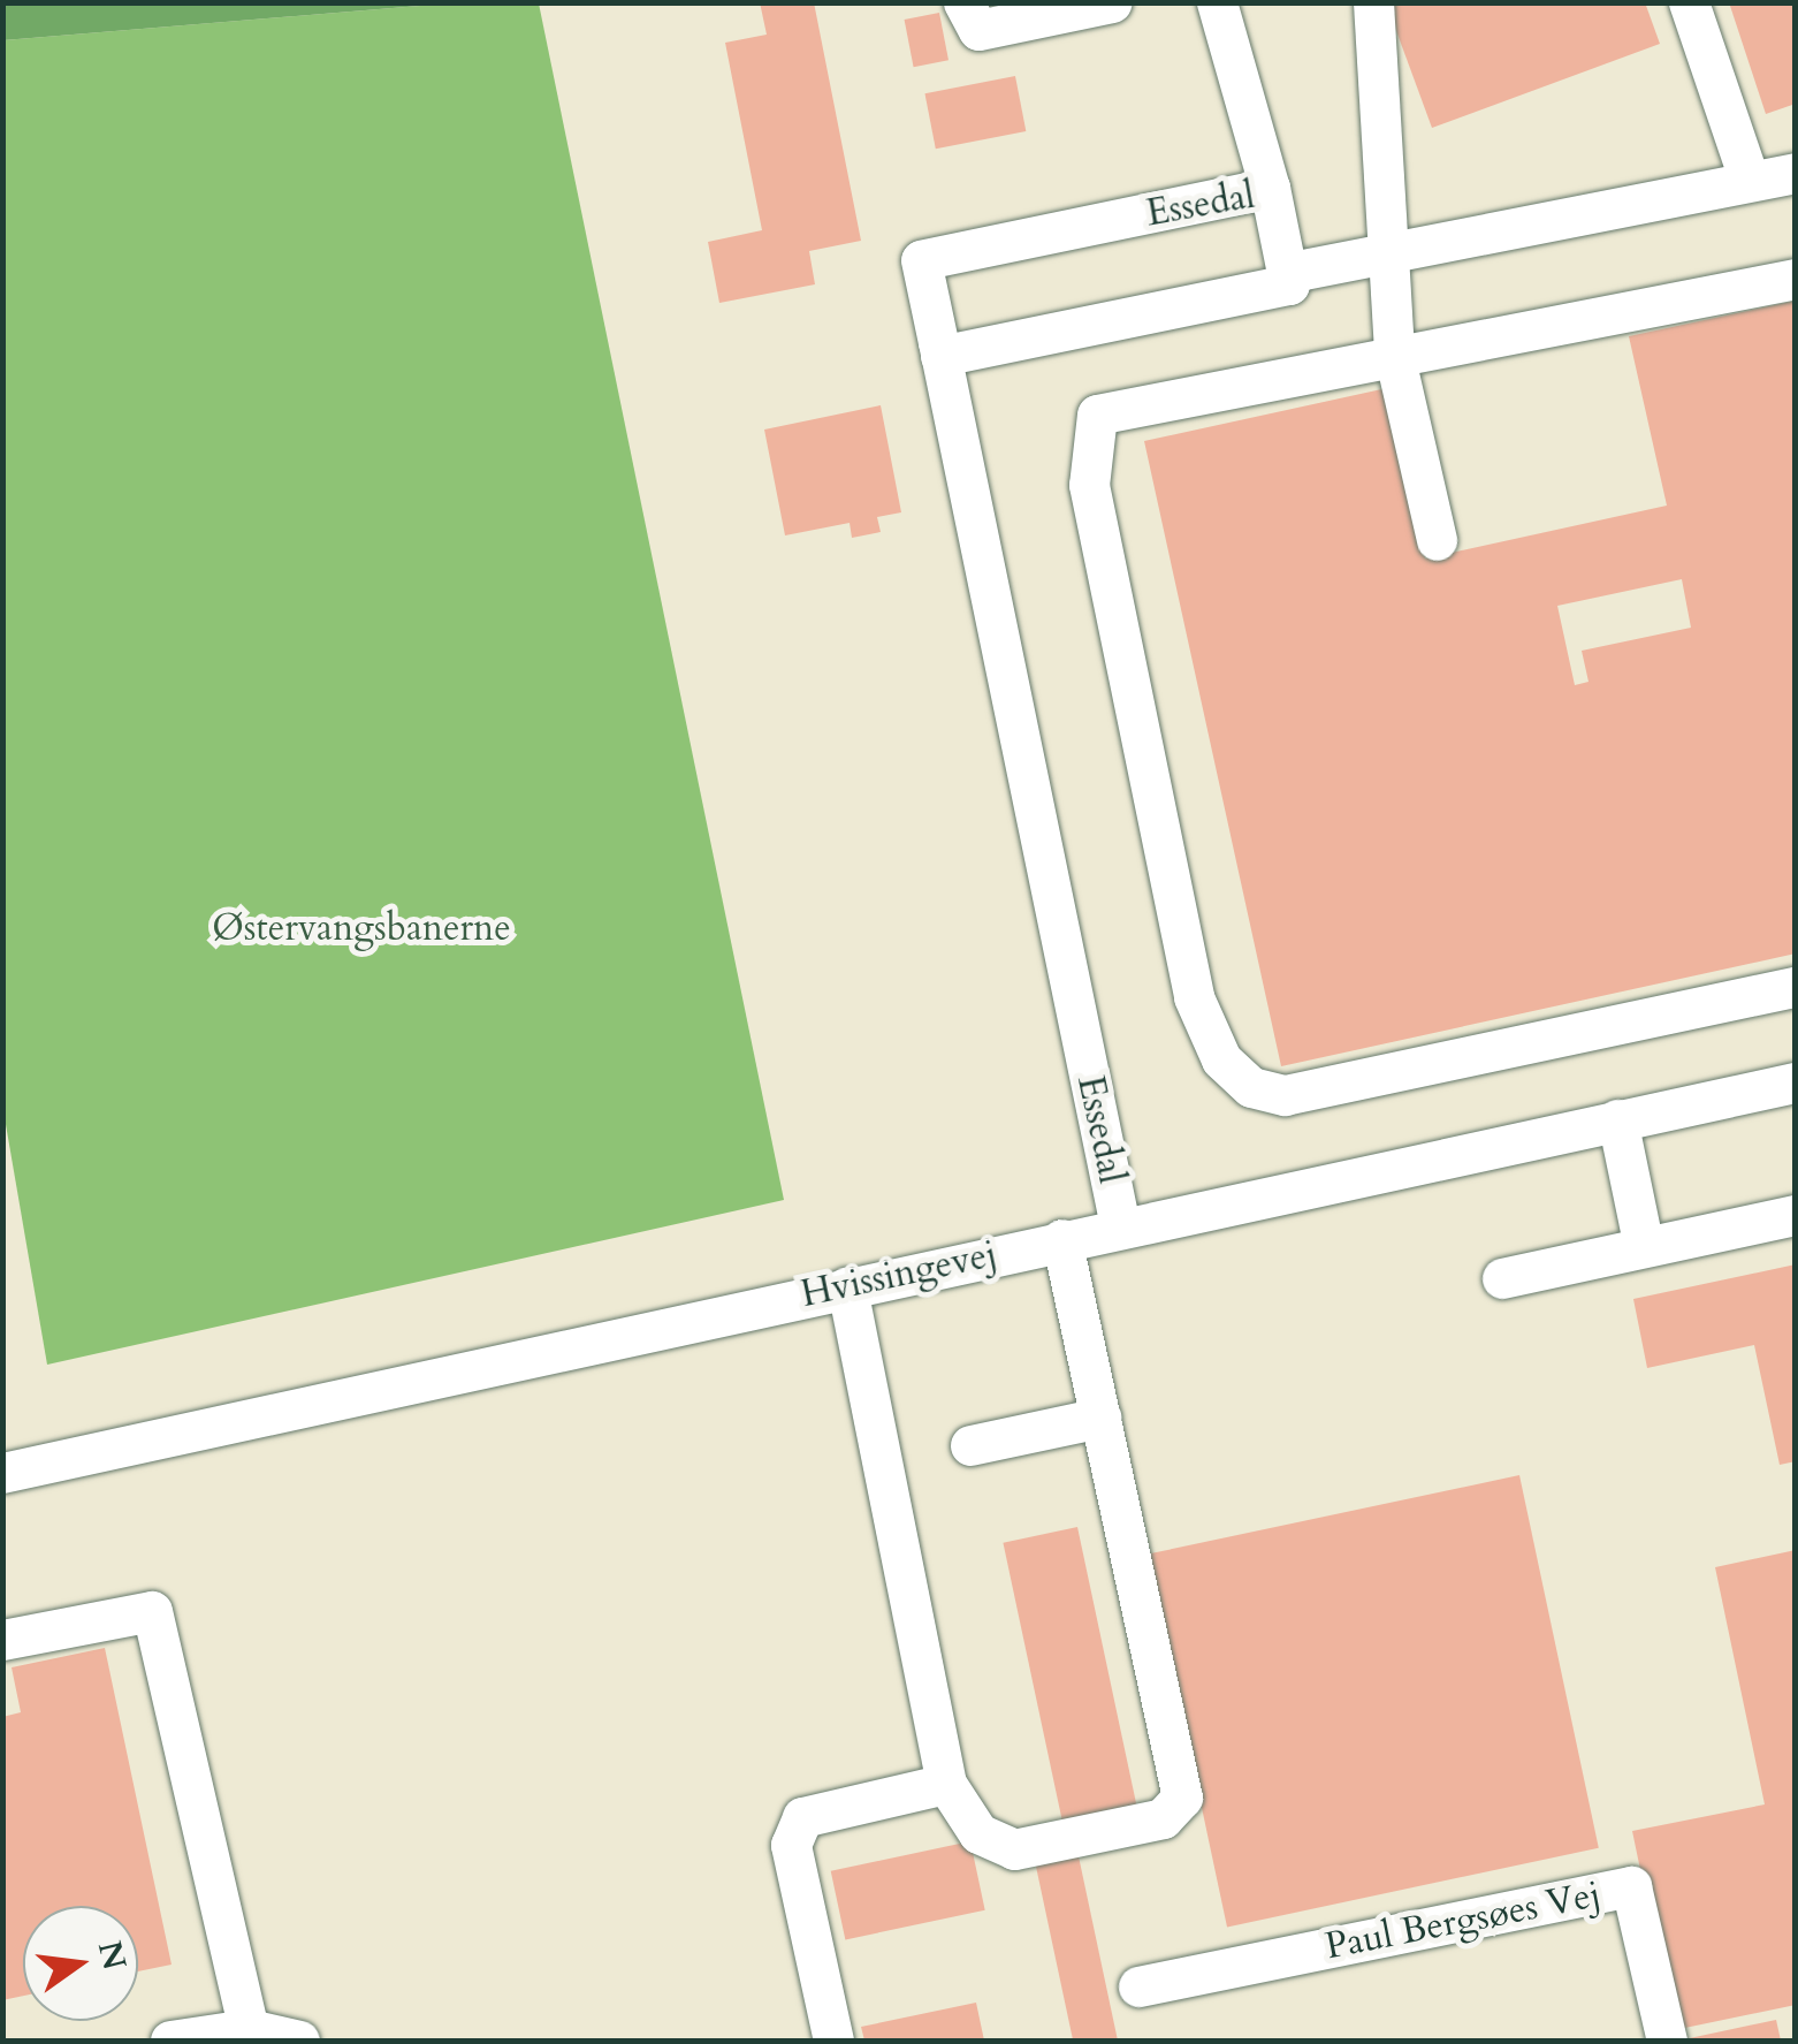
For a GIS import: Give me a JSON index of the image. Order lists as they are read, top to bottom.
{
  "streets": {
    "street": ["Essedal", "Hvissingevej", "Paul Bergsøes Vej"]
  },
  "crossings": [
    ["Essedal", "Hvissingevej"]
  ],
  "parks": ["Østervangsbanerne"],
  "north": "right"
}
